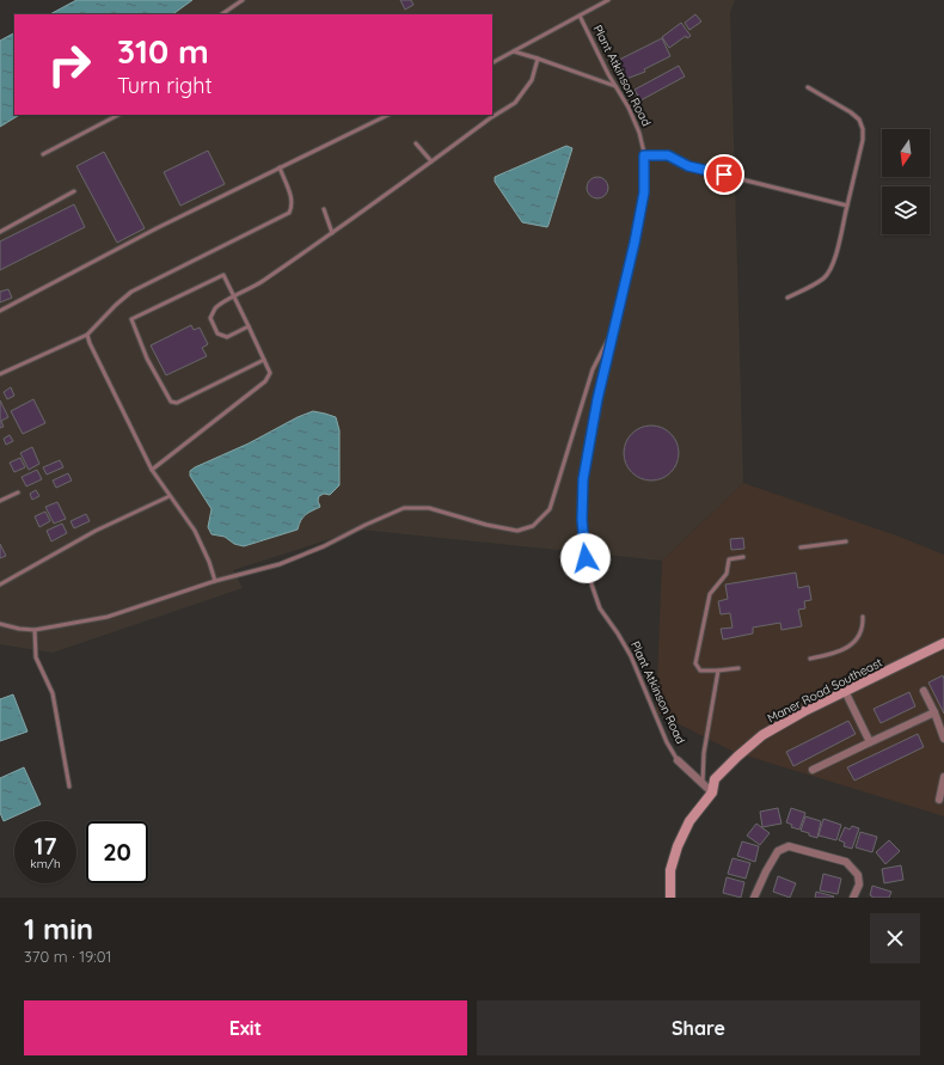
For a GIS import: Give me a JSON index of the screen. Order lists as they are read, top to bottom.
{
  "streets": {
    "street": ["Plant Atkinson Road", "Maner Road Southeast"]
  },
  "crossings": [
    ["Plant Atkinson Road", "Maner Road Southeast"]
  ],
  "north": "bottom",
  "page": {
    "turn": ["310 m", "Turn right"],
    "speed": "17 km/h",
    "limit": "20",
    "heading": ["1 min", "370 m · 19:01"],
    "buttons": ["Exit", "Share"]
  }
}
